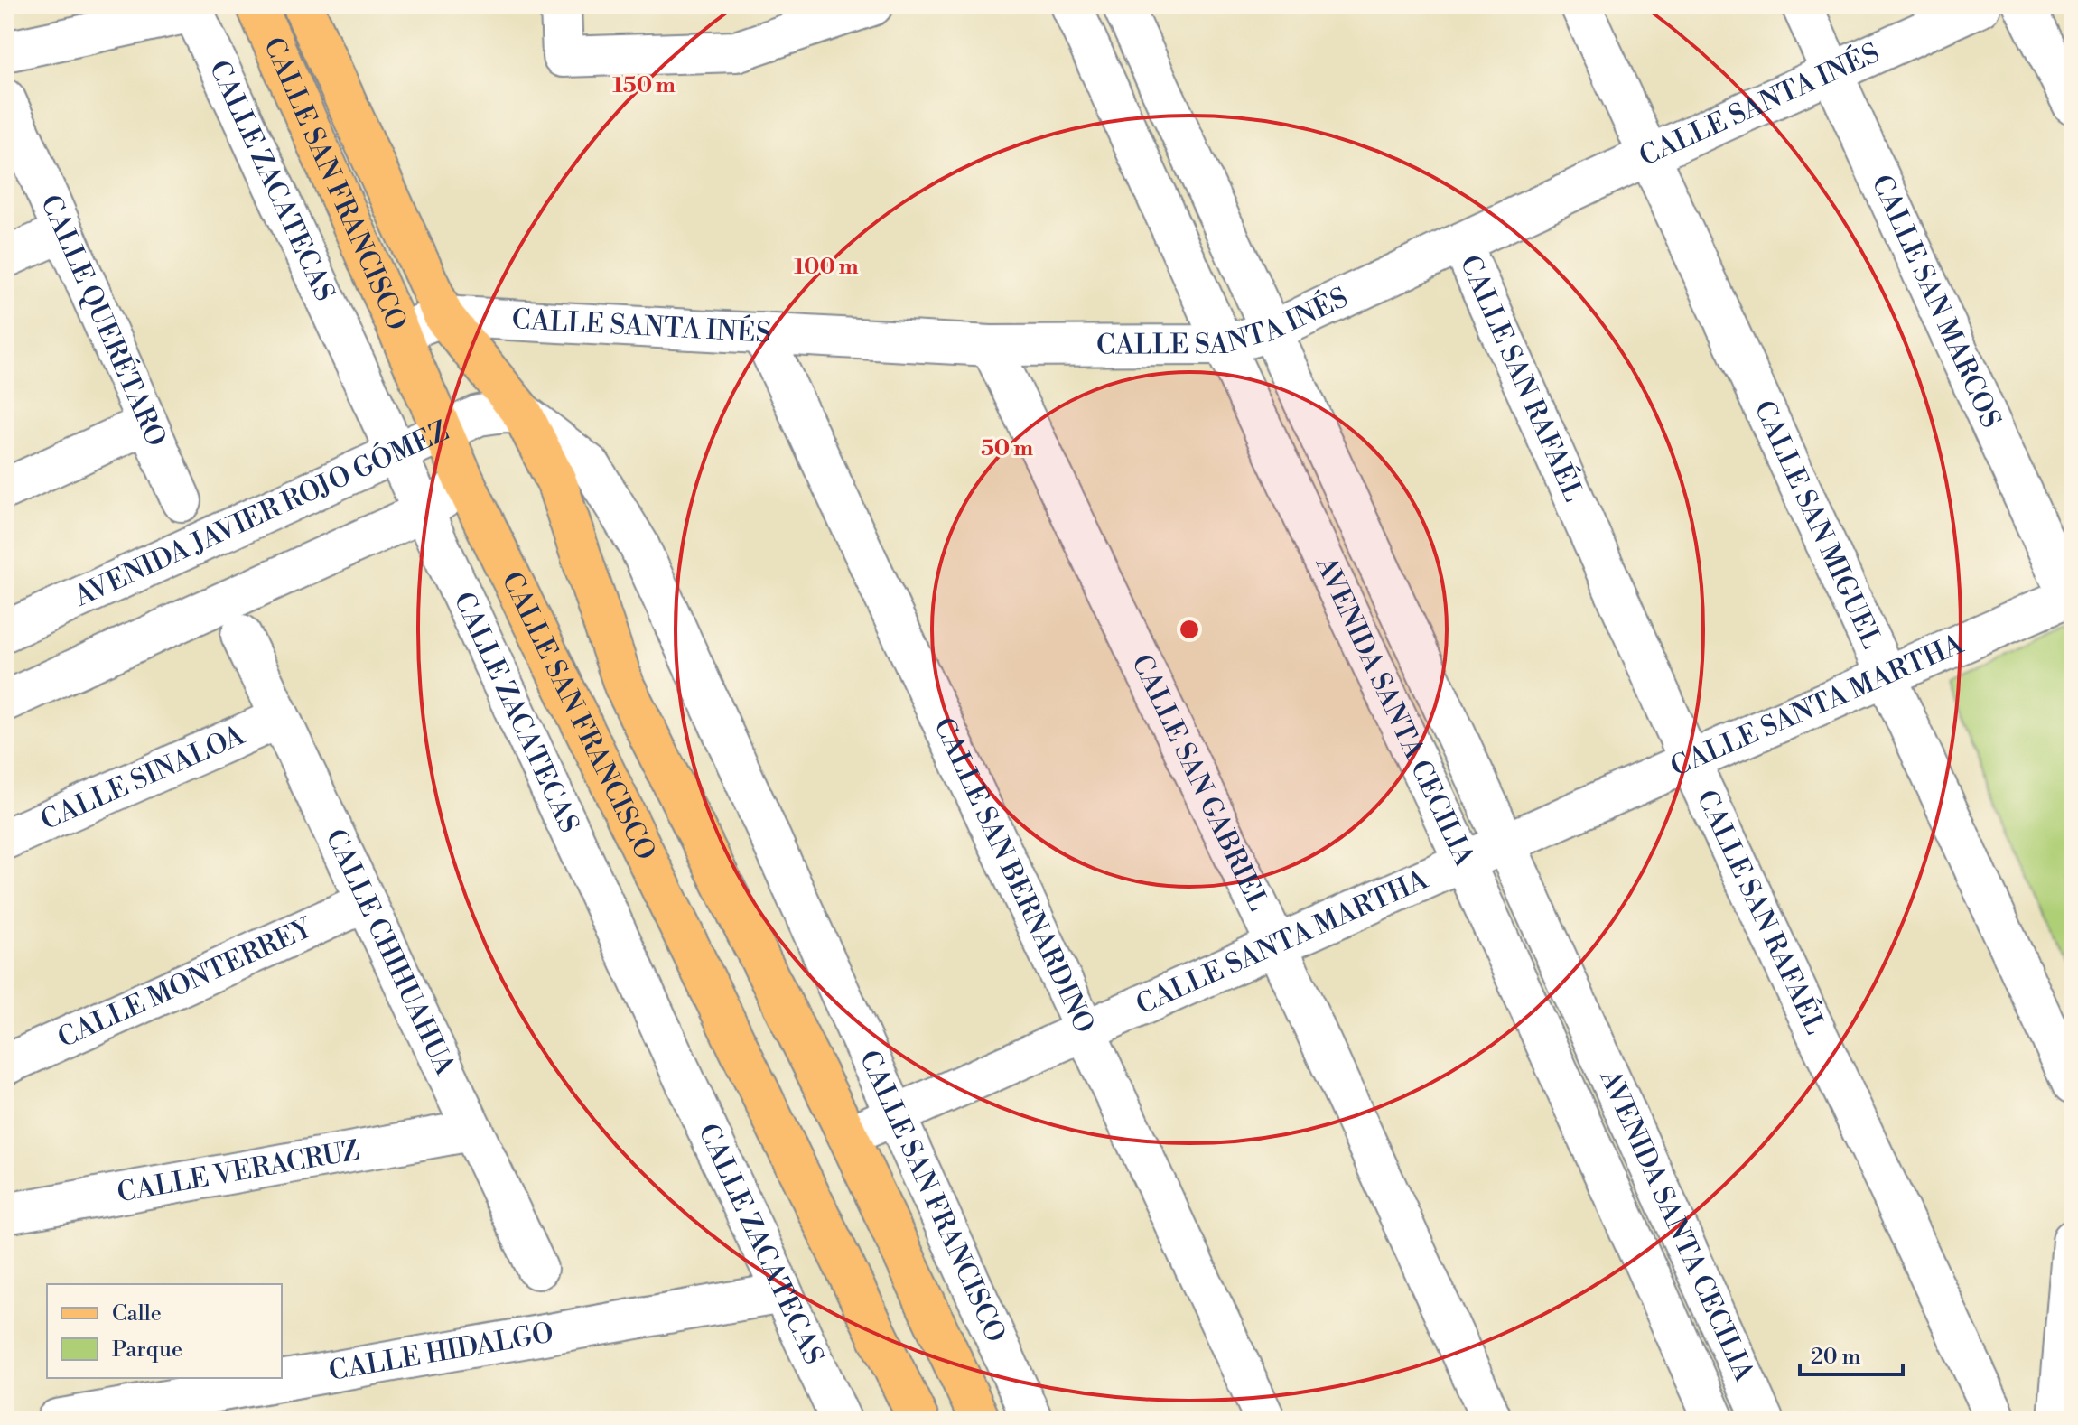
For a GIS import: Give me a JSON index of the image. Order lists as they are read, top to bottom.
{
  "streets": {
    "main road": ["CALLE SAN FRANCISCO"],
    "street": [
      "CALLE SANTA INÉS",
      "CALLE ZACATECAS",
      "CALLE SAN MARCOS",
      "CALLE QUERÉTARO",
      "CALLE SAN RAFAÉL",
      "AVENIDA JAVIER ROJO GÓMEZ",
      "CALLE SAN MIGUEL",
      "CALLE SANTA MARTHA",
      "AVENIDA SANTA CECILIA",
      "CALLE SINALOA",
      "CALLE SAN GABRIEL",
      "CALLE SAN BERNARDINO",
      "CALLE CHIHUAHUA",
      "CALLE MONTERREY",
      "CALLE VERACRUZ",
      "CALLE HIDALGO"
    ]
  },
  "crossings": [
    ["CALLE SANTA INÉS", "CALLE SAN FRANCISCO"],
    ["CALLE SANTA INÉS", "CALLE SAN MARCOS"],
    ["CALLE SANTA INÉS", "CALLE SAN RAFAÉL"],
    ["CALLE SANTA INÉS", "CALLE SAN MIGUEL"],
    ["CALLE SANTA INÉS", "AVENIDA SANTA CECILIA"],
    ["CALLE SANTA INÉS", "CALLE SAN GABRIEL"],
    ["CALLE SANTA INÉS", "CALLE SAN BERNARDINO"],
    ["CALLE ZACATECAS", "AVENIDA JAVIER ROJO GÓMEZ"],
    ["CALLE ZACATECAS", "CALLE HIDALGO"],
    ["CALLE SAN FRANCISCO", "AVENIDA JAVIER ROJO GÓMEZ"],
    ["CALLE SAN FRANCISCO", "CALLE SANTA MARTHA"],
    ["CALLE SAN MARCOS", "CALLE SANTA MARTHA"],
    ["CALLE SAN RAFAÉL", "CALLE SANTA MARTHA"],
    ["CALLE SAN MIGUEL", "CALLE SANTA MARTHA"],
    ["CALLE SANTA MARTHA", "AVENIDA SANTA CECILIA"],
    ["CALLE SANTA MARTHA", "CALLE SAN GABRIEL"],
    ["CALLE SANTA MARTHA", "CALLE SAN BERNARDINO"],
    ["CALLE SINALOA", "CALLE CHIHUAHUA"],
    ["CALLE CHIHUAHUA", "CALLE MONTERREY"],
    ["CALLE CHIHUAHUA", "CALLE VERACRUZ"]
  ],
  "legend": ["Calle", "Parque"],
  "scale_bar": "20 m",
  "rings": ["150 m", "100 m", "50 m"]
}
